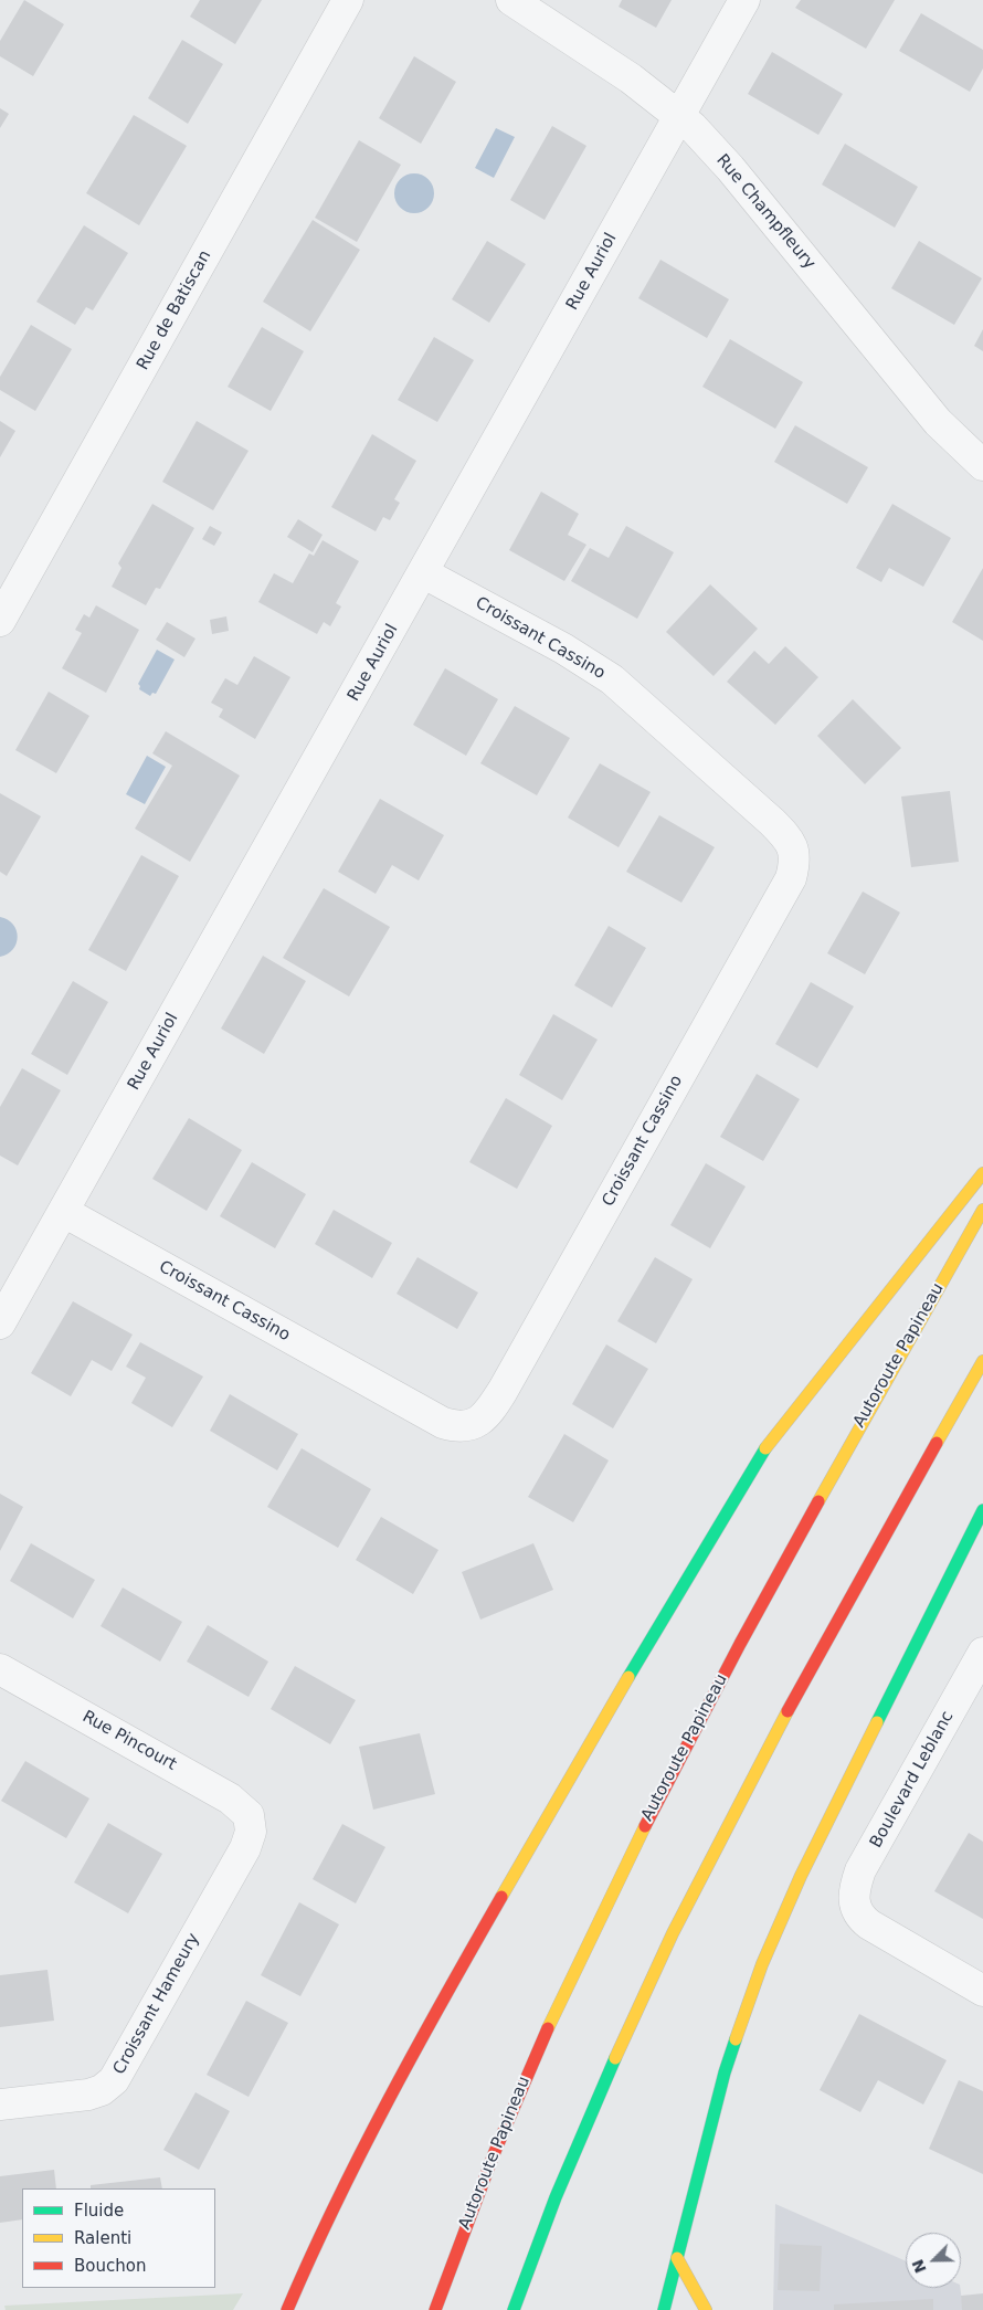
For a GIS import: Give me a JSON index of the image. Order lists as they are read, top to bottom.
{
  "streets": {
    "highway": ["Autoroute Papineau"],
    "street": [
      "Rue Champfleury",
      "Rue Auriol",
      "Rue de Batiscan",
      "Croissant Cassino",
      "Rue Pincourt",
      "Boulevard Leblanc",
      "Croissant Hameury"
    ]
  },
  "crossings": [
    ["Rue Champfleury", "Rue Auriol"],
    ["Rue Auriol", "Croissant Cassino"],
    ["Rue Pincourt", "Croissant Hameury"]
  ],
  "legend": ["Fluide", "Ralenti", "Bouchon"],
  "north": "bottom left"
}
